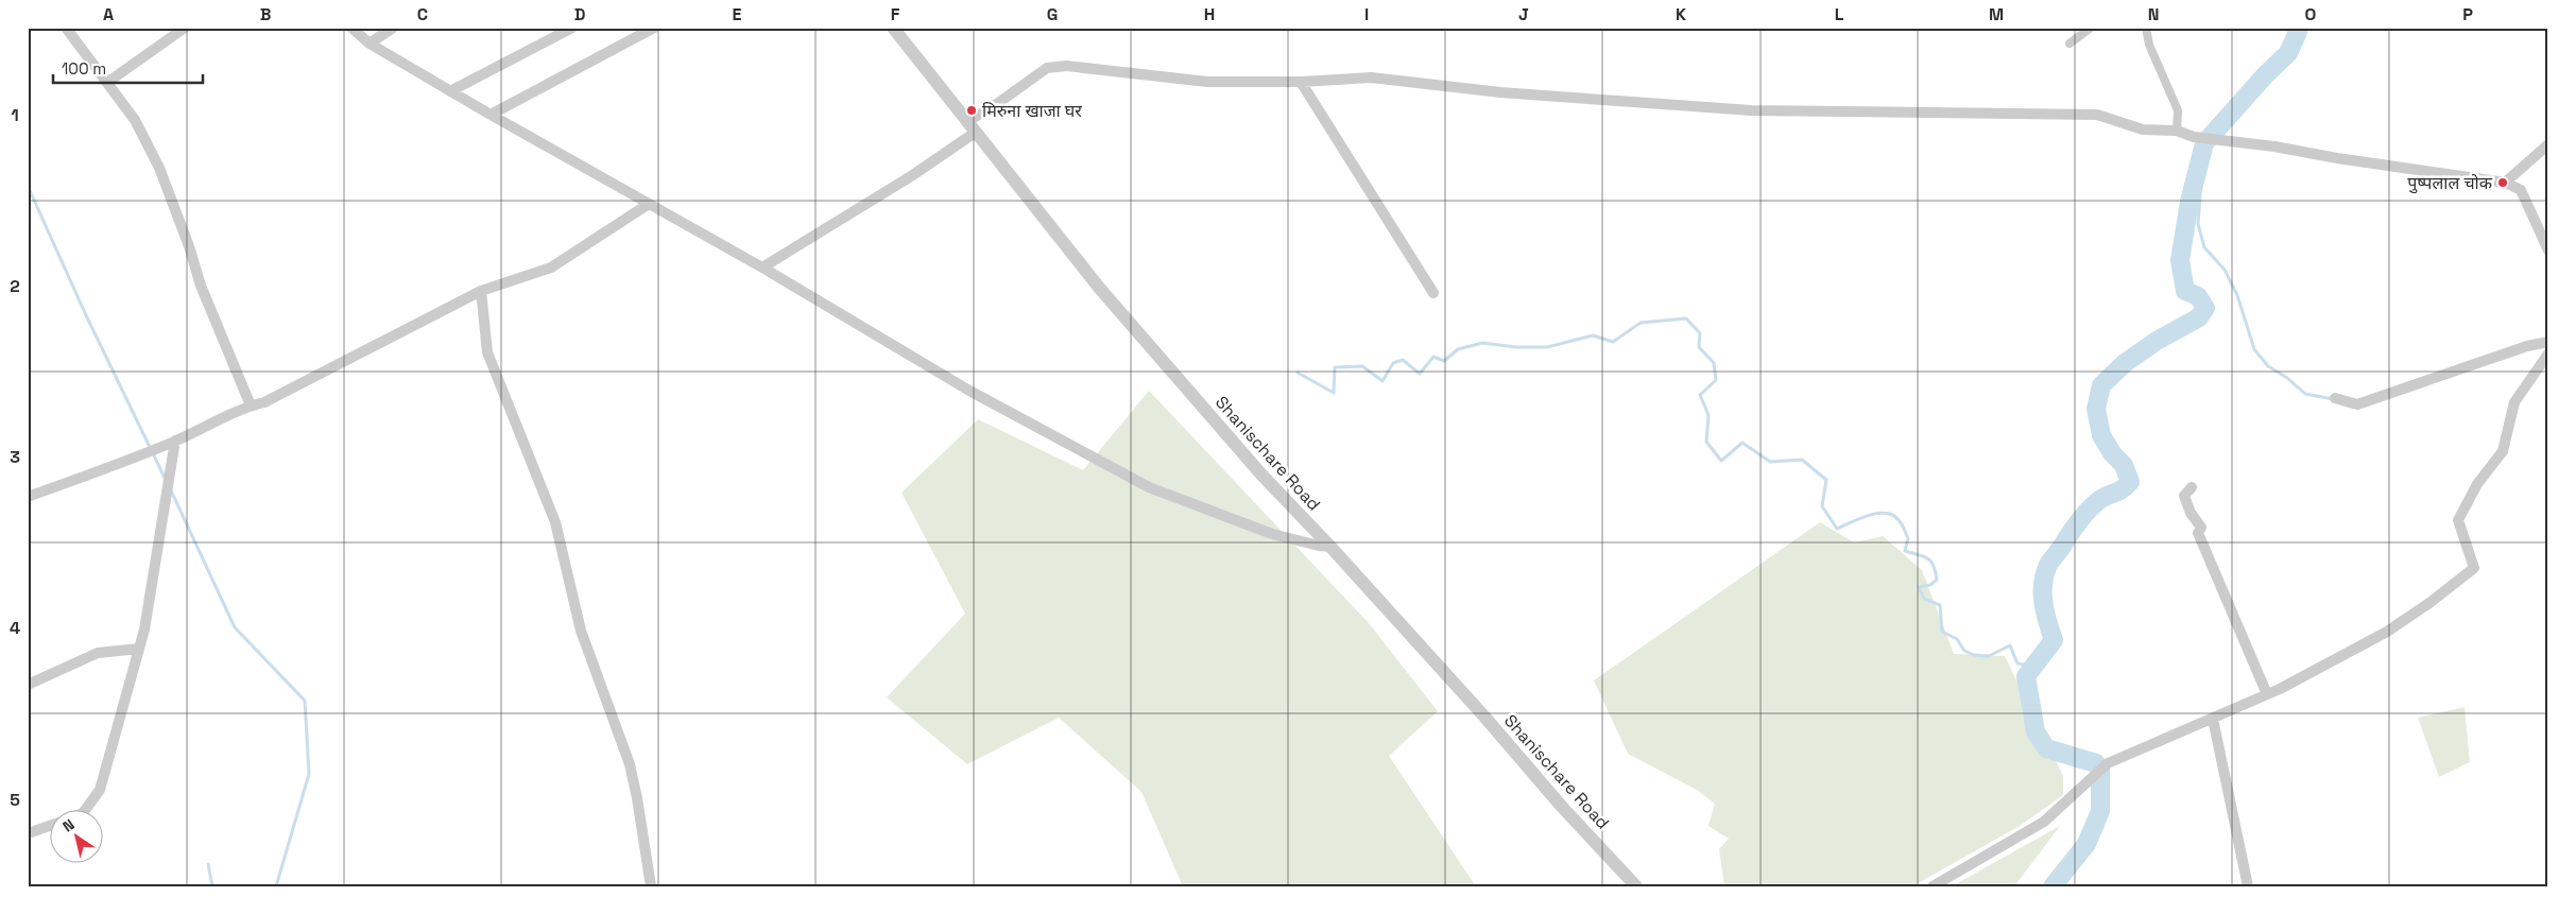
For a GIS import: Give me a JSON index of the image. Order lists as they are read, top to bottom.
{
  "streets": {
    "street": ["Shanischare Road"]
  },
  "places": ["मिरुना खाजा घर", "पुष्पलाल चोक"],
  "scale_bar": "100 m",
  "north": "top left",
  "grid": {
    "columns": [
      "A",
      "B",
      "C",
      "D",
      "E",
      "F",
      "G",
      "H",
      "I",
      "J",
      "K",
      "L",
      "M",
      "N",
      "O",
      "P"
    ],
    "rows": [
      "1",
      "2",
      "3",
      "4",
      "5"
    ]
  }
}
